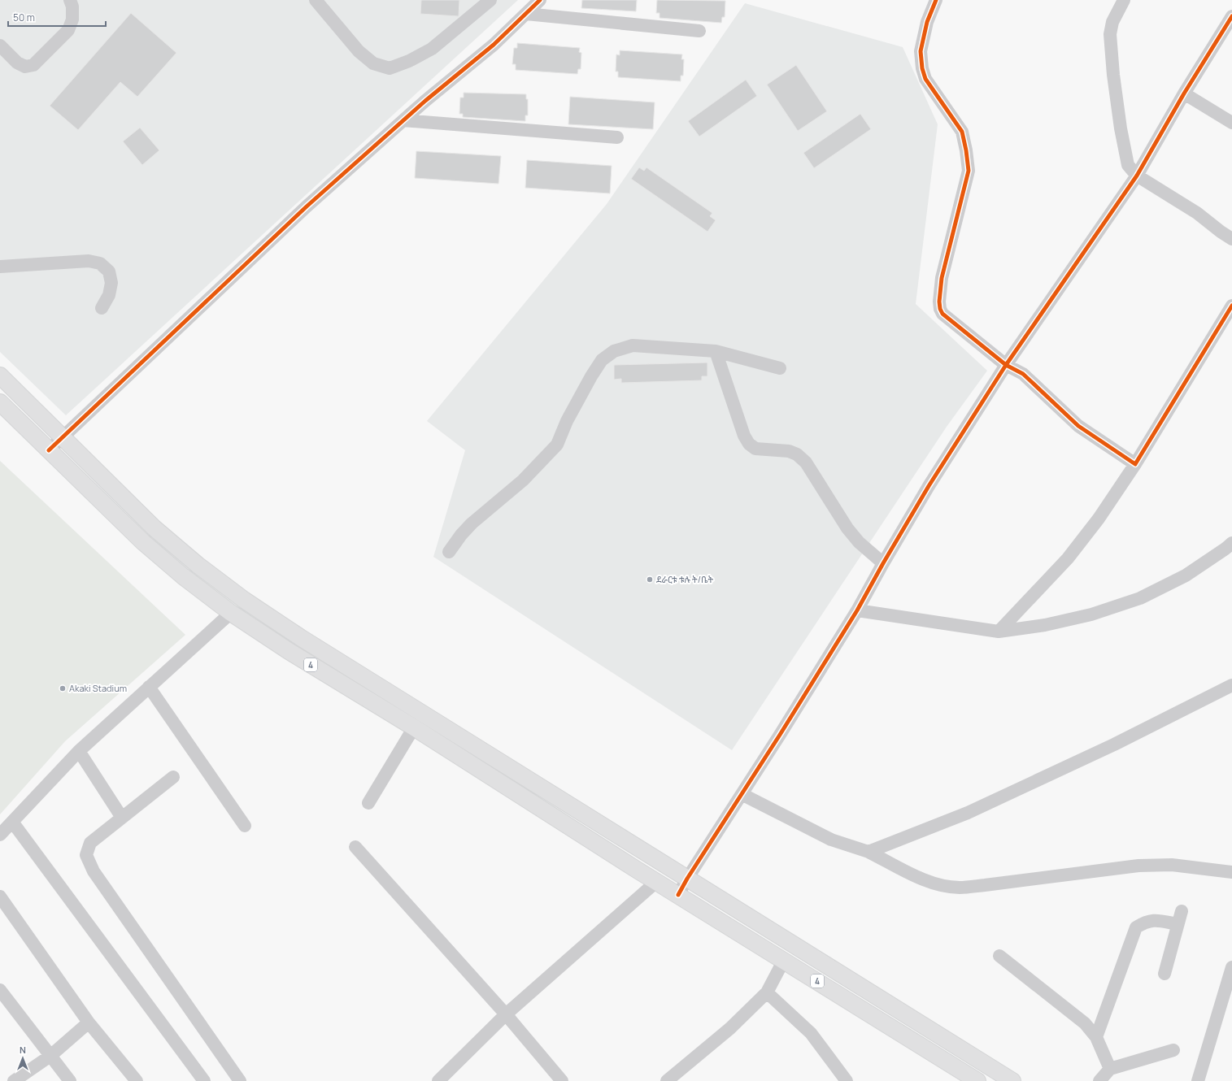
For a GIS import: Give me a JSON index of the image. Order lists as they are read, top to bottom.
{
  "streets": {
    "main road": ["4"]
  },
  "places": ["ደራርቱ ቱሉ ት/ቤት", "Akaki Stadium"],
  "scale_bar": "50 m",
  "north": "top"
}
